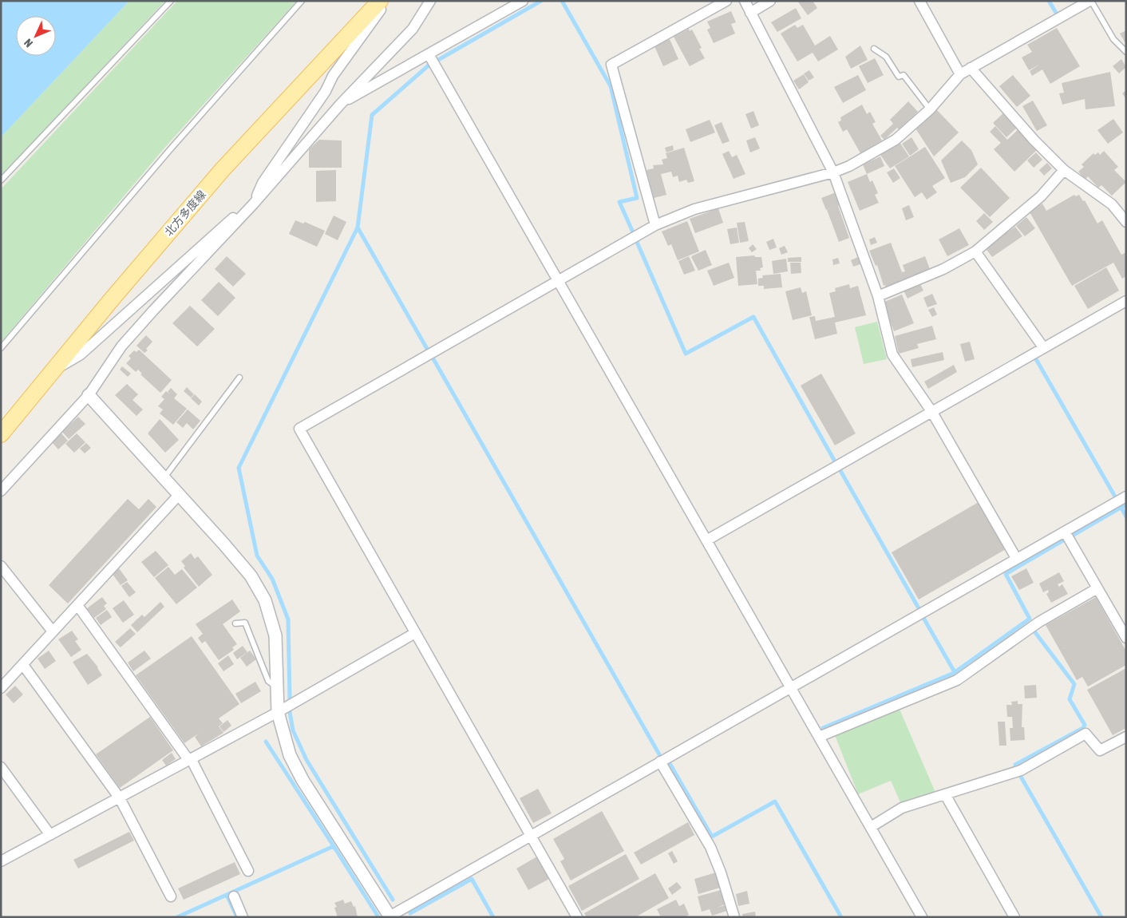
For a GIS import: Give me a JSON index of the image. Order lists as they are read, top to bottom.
{
  "streets": {
    "main road": ["北方多度線"]
  },
  "north": "bottom left"
}
